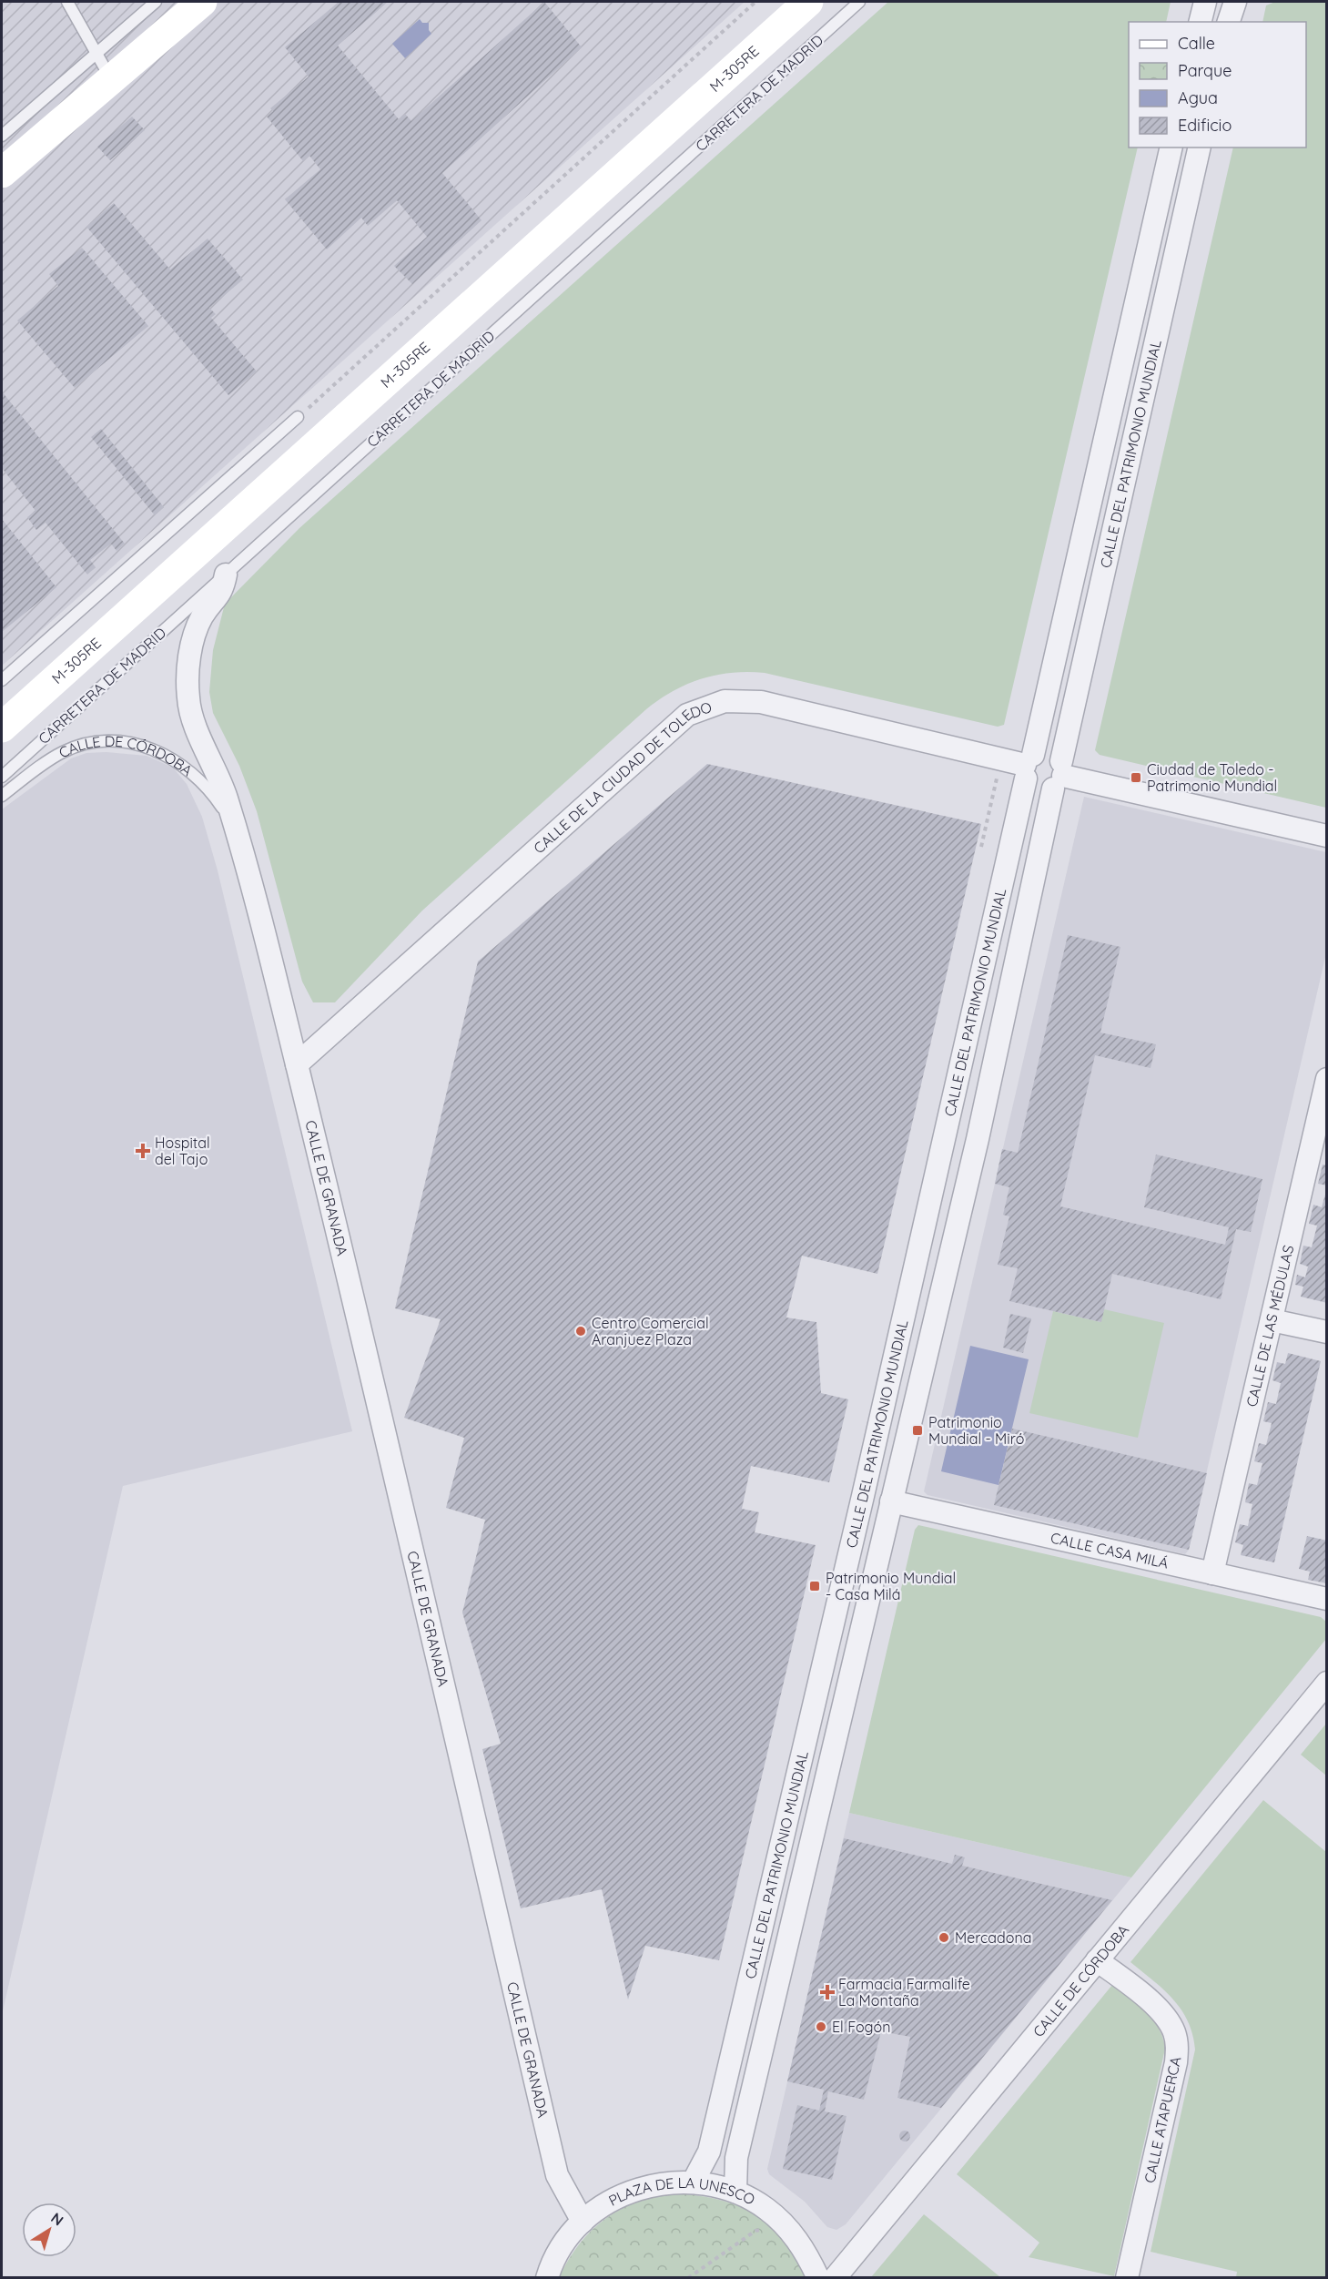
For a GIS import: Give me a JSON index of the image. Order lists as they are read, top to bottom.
{
  "streets": {
    "main road": ["M-305RE"],
    "street": [
      "CALLE DEL PATRIMONIO MUNDIAL",
      "CALLE DE CÓRDOBA",
      "CALLE DE LA CIUDAD DE TOLEDO",
      "CALLE DE GRANADA",
      "CALLE DE LAS MÉDULAS",
      "CALLE CASA MILÁ",
      "CALLE ATAPUERCA",
      "PLAZA DE LA UNESCO"
    ],
    "lane": ["CARRETERA DE MADRID"]
  },
  "crossings": [
    ["CARRETERA DE MADRID", "CALLE DE CÓRDOBA"],
    ["CALLE DEL PATRIMONIO MUNDIAL", "CALLE DE LA CIUDAD DE TOLEDO"],
    ["CALLE DEL PATRIMONIO MUNDIAL", "CALLE CASA MILÁ"],
    ["CALLE DEL PATRIMONIO MUNDIAL", "PLAZA DE LA UNESCO"],
    ["CALLE DE CÓRDOBA", "CALLE DE LA CIUDAD DE TOLEDO"],
    ["CALLE DE CÓRDOBA", "CALLE DE GRANADA"],
    ["CALLE DE CÓRDOBA", "CALLE ATAPUERCA"],
    ["CALLE DE LA CIUDAD DE TOLEDO", "CALLE DE GRANADA"],
    ["CALLE DE GRANADA", "PLAZA DE LA UNESCO"],
    ["CALLE DE LAS MÉDULAS", "CALLE CASA MILÁ"]
  ],
  "places": {
    "transit": ["Ciudad de Toledo - Patrimonio Mundial", "Patrimonio Mundial - Miró", "Patrimonio Mundial - Casa Milá"],
    "health": ["Hospital del Tajo", "Farmacia Farmalife La Montaña"],
    "other": ["Centro Comercial Aranjuez Plaza", "Mercadona", "El Fogón"]
  },
  "legend": [
    "Calle",
    "Parque",
    "Agua",
    "Edificio"
  ],
  "north": "top right"
}
